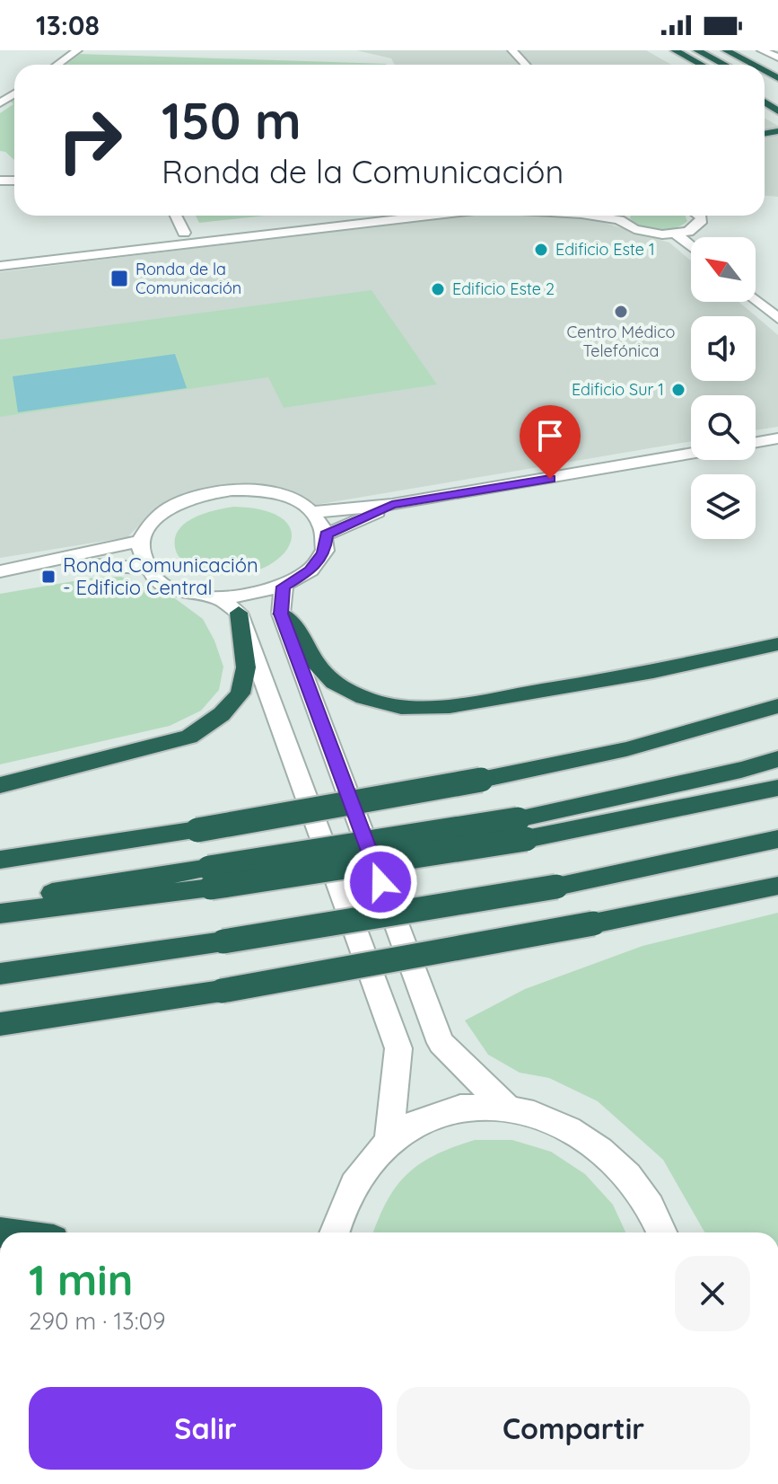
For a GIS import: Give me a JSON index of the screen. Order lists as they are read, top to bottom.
{
  "places": {
    "other": [
      "Edificio Este 1",
      "Edificio Este 2",
      "Centro Médico Telefónica",
      "Edificio Sur 1"
    ],
    "transit": ["Ronda de la Comunicación", "Ronda Comunicación - Edificio Central"]
  },
  "north": "top left",
  "page": {
    "status": "13:08",
    "turn": ["150 m", "Ronda de la Comunicación"],
    "heading": ["1 min", "290 m · 13:09"],
    "buttons": ["Salir", "Compartir"]
  }
}
